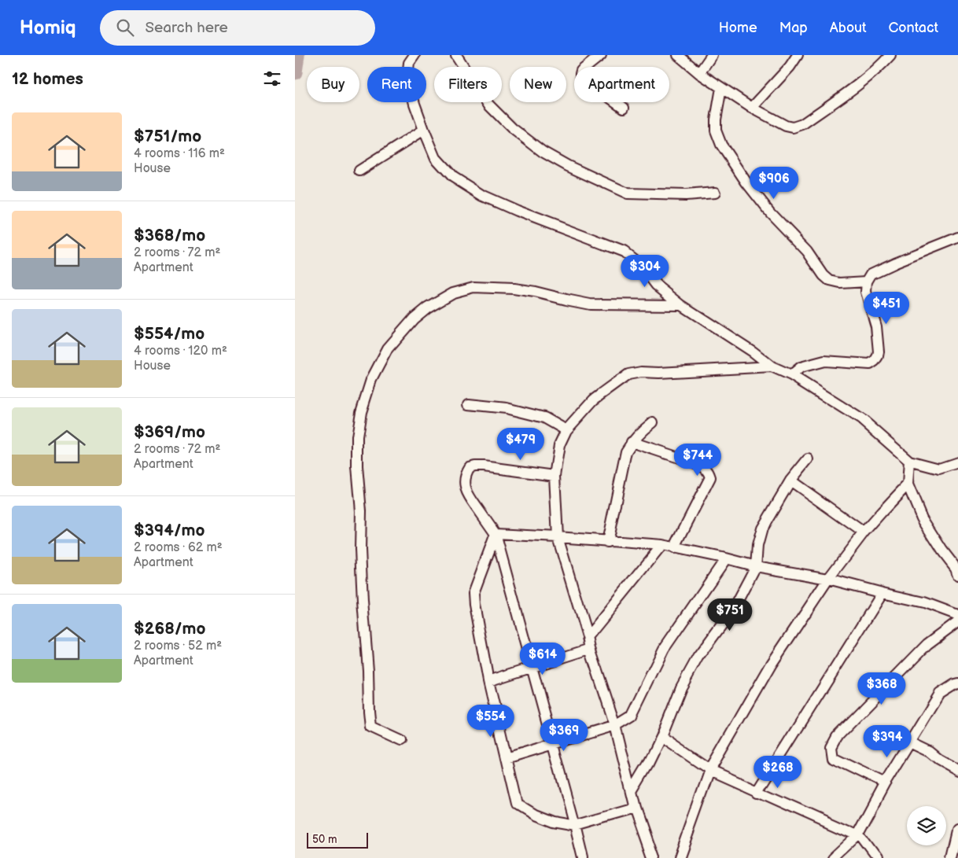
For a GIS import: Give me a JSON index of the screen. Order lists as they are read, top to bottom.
{
  "scale_bar": "50 m",
  "page": {
    "header": "Homiq",
    "search": "Search here",
    "nav": [
      "Home",
      "Map",
      "About",
      "Contact"
    ],
    "heading": "12 homes",
    "chip": [
      "Buy",
      "Rent",
      "Filters",
      "New",
      "Apartment"
    ],
    "list": [
      {
        "name": "$751/mo",
        "note": "4 rooms · 116 m² · House"
      },
      {
        "name": "$368/mo",
        "note": "2 rooms · 72 m² · Apartment"
      },
      {
        "name": "$554/mo",
        "note": "4 rooms · 120 m² · House"
      },
      {
        "name": "$369/mo",
        "note": "2 rooms · 72 m² · Apartment"
      },
      {
        "name": "$394/mo",
        "note": "2 rooms · 62 m² · Apartment"
      },
      {
        "name": "$268/mo",
        "note": "2 rooms · 52 m² · Apartment"
      }
    ],
    "price": [
      "$906",
      "$304",
      "$451",
      "$479",
      "$744",
      "$751",
      "$614",
      "$368",
      "$554",
      "$369",
      "$394",
      "$268"
    ],
    "scale": "50 m"
  }
}
